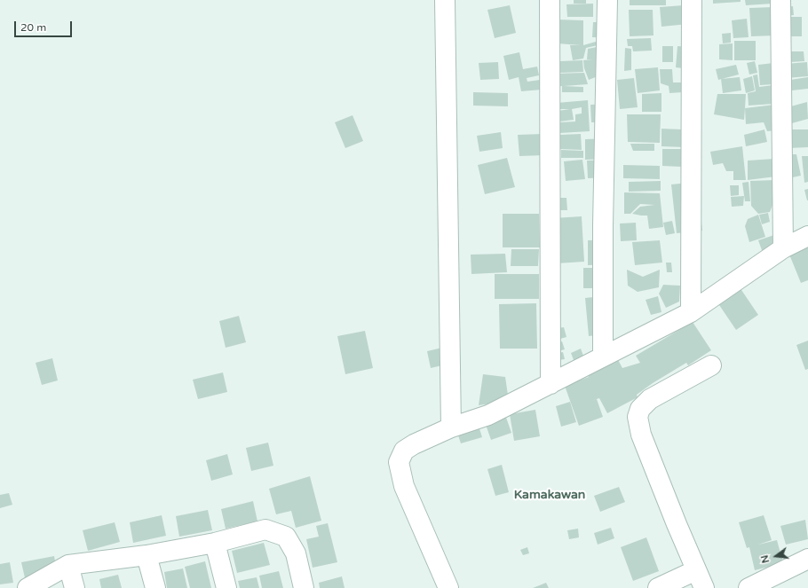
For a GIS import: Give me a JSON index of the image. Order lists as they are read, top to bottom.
{
  "districts": ["Kamakawan"],
  "scale_bar": "20 m",
  "north": "left"
}
